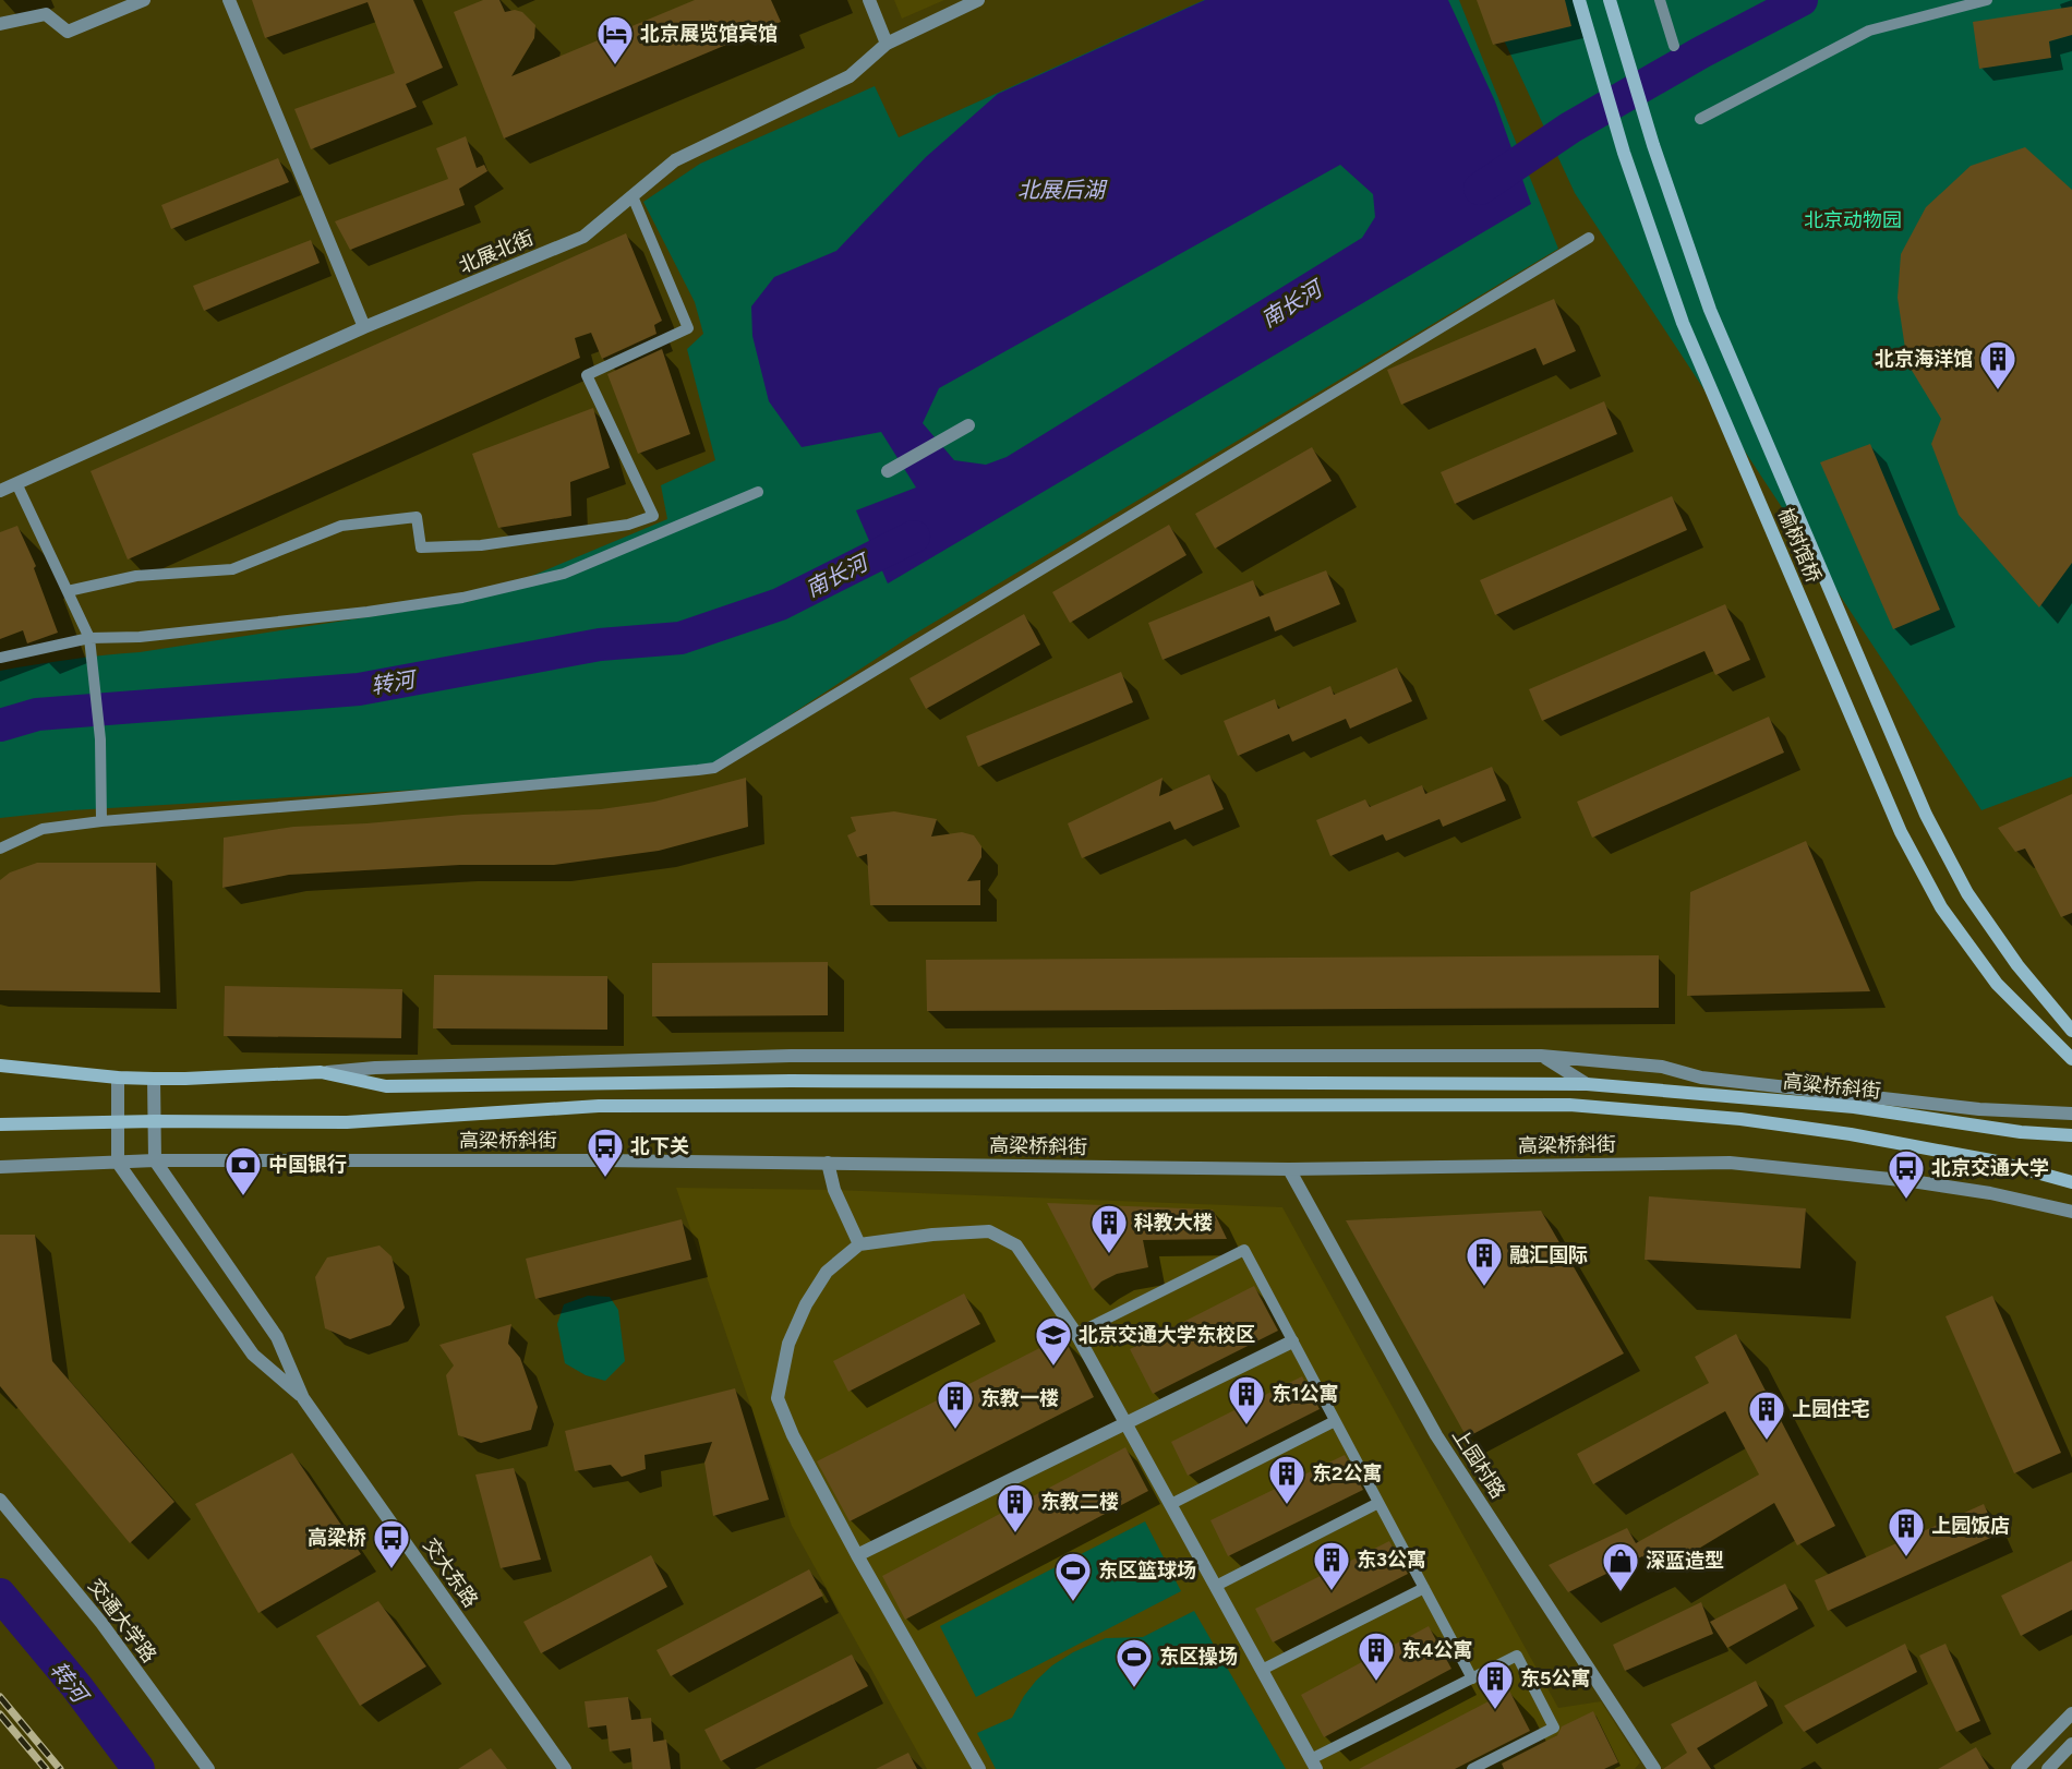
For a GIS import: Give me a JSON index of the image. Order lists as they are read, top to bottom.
{
  "streets": {
    "main road": ["榆树馆桥", "高粱桥斜街", "高梁桥斜街"],
    "street": [
      "北展北街",
      "上园村路",
      "交大东路",
      "交通大学路"
    ]
  },
  "crossings": [
    ["高梁桥斜街", "上园村路"],
    ["高梁桥斜街", "交大东路"]
  ],
  "water": ["北展后湖", "南长河", "转河"],
  "parks": ["北京动物园"],
  "places": {
    "hotel": ["北京展览馆宾馆"],
    "building": [
      "北京海洋馆",
      "科教大楼",
      "融汇国际",
      "东1公寓",
      "东教一楼",
      "上园住宅",
      "东2公寓",
      "东教二楼",
      "上园饭店",
      "东3公寓",
      "东4公寓",
      "东5公寓"
    ],
    "bus stop": ["北下关", "北京交通大学", "高梁桥"],
    "bank": ["中国银行"],
    "school or university": ["北京交通大学东校区"],
    "shop": ["深蓝造型"],
    "sports": ["东区篮球场", "东区操场"]
  }
}
